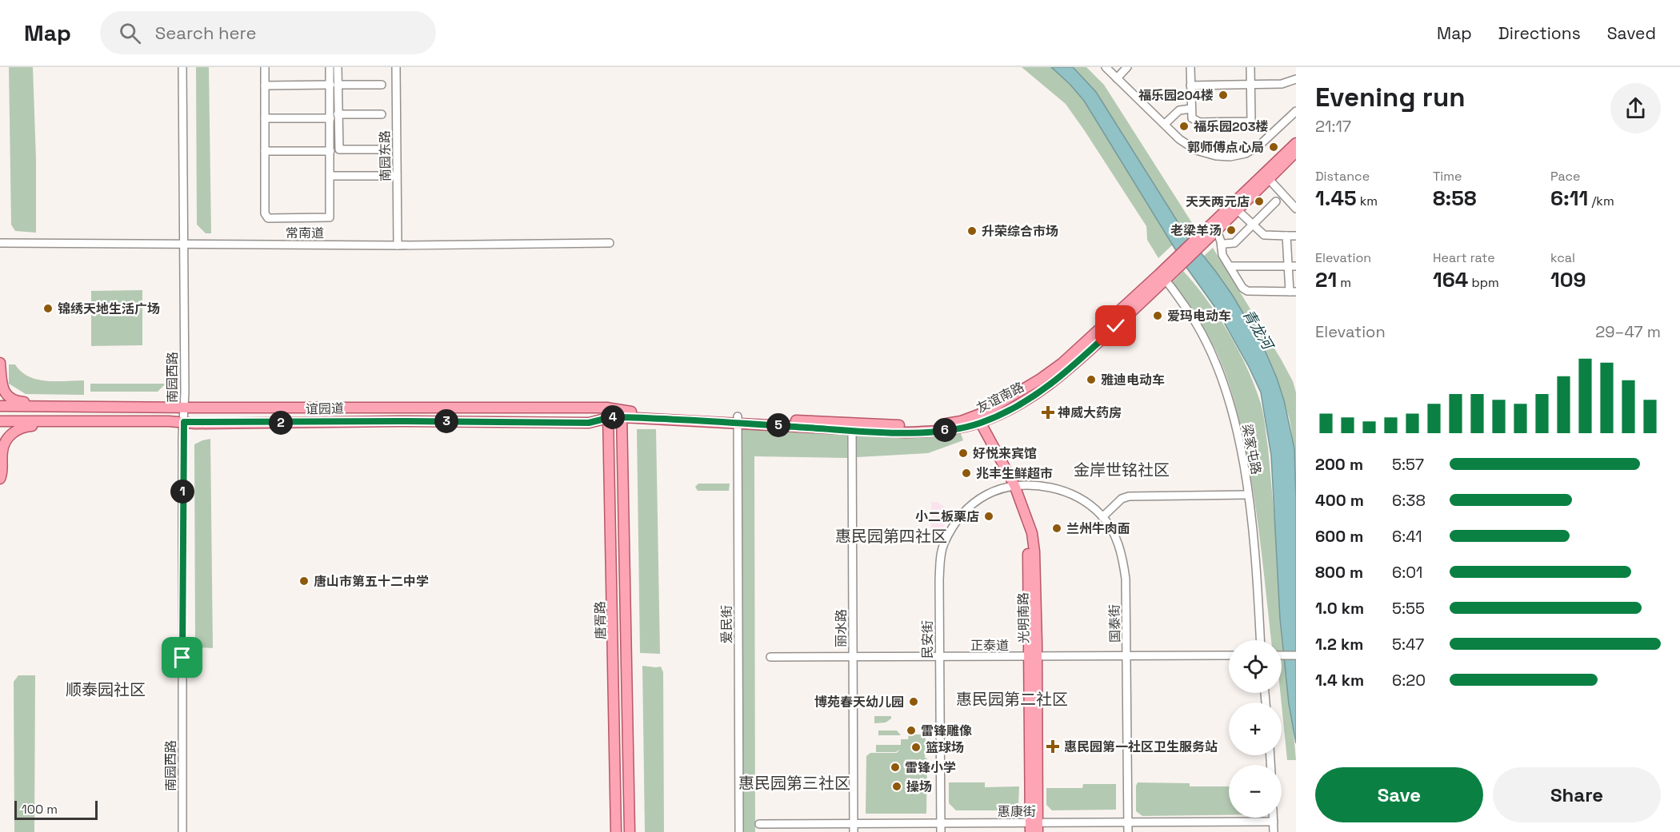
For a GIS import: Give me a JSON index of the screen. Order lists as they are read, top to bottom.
{
  "streets": {
    "main road": [
      "友谊南路",
      "谊园道",
      "光明南路",
      "唐胥路"
    ],
    "street": [
      "南园东路",
      "常南道",
      "南园西路",
      "梁家屯路",
      "国泰街",
      "爱民街",
      "丽水路",
      "民安街",
      "正泰道",
      "惠康街"
    ]
  },
  "crossings": [
    ["南园东路", "常南道"],
    ["常南道", "南园西路"],
    ["南园西路", "谊园道"],
    ["友谊南路", "谊园道"],
    ["友谊南路", "梁家屯路"],
    ["友谊南路", "光明南路"],
    ["友谊南路", "唐胥路"],
    ["友谊南路", "爱民街"],
    ["友谊南路", "丽水路"],
    ["谊园道", "唐胥路"],
    ["光明南路", "国泰街"],
    ["光明南路", "民安街"],
    ["光明南路", "正泰道"],
    ["光明南路", "惠康街"],
    ["国泰街", "民安街"],
    ["国泰街", "正泰道"],
    ["国泰街", "惠康街"],
    ["丽水路", "正泰道"],
    ["丽水路", "惠康街"],
    ["民安街", "正泰道"],
    ["民安街", "惠康街"]
  ],
  "districts": [
    "金岸世铭社区",
    "惠民园第四社区",
    "顺泰园社区",
    "惠民园第二社区",
    "惠民园第三社区"
  ],
  "water": ["青龙河"],
  "places": {
    "other": [
      "福乐园204楼",
      "福乐园203楼",
      "郭师傅点心局",
      "天天两元店",
      "老梁羊汤",
      "升荣综合市场",
      "锦绣天地生活广场",
      "爱玛电动车",
      "雅迪电动车",
      "好悦来宾馆",
      "兆丰生鲜超市",
      "小二板栗店",
      "兰州牛肉面",
      "唐山市第五十二中学",
      "博苑春天幼儿园",
      "雷锋雕像",
      "篮球场",
      "雷锋小学",
      "操场"
    ],
    "health": ["神威大药房", "惠民园第一社区卫生服务站"]
  },
  "scale_bar": "100 m",
  "page": {
    "header": "Map",
    "search": "Search here",
    "nav": ["Map", "Directions", "Saved"],
    "heading": ["Evening run", "21:17"],
    "stats": [
      ["Distance", "1.45 km"],
      ["Time", "8:58"],
      ["Pace", "6:11 /km"],
      ["Elevation", "21 m"],
      ["Heart rate", "164 bpm"],
      ["kcal", "109"]
    ],
    "chart": ["Elevation", "29–47 m"],
    "pins": [
      "4",
      "3",
      "2",
      "5",
      "6",
      "1"
    ],
    "list": [
      {
        "name": "200 m",
        "note": "5:57"
      },
      {
        "name": "400 m",
        "note": "6:38"
      },
      {
        "name": "600 m",
        "note": "6:41"
      },
      {
        "name": "800 m",
        "note": "6:01"
      },
      {
        "name": "1.0 km",
        "note": "5:55"
      },
      {
        "name": "1.2 km",
        "note": "5:47"
      },
      {
        "name": "1.4 km",
        "note": "6:20"
      }
    ],
    "map_buttons": ["+", "−"],
    "buttons": ["Save", "Share"],
    "scale": "100 m"
  }
}
